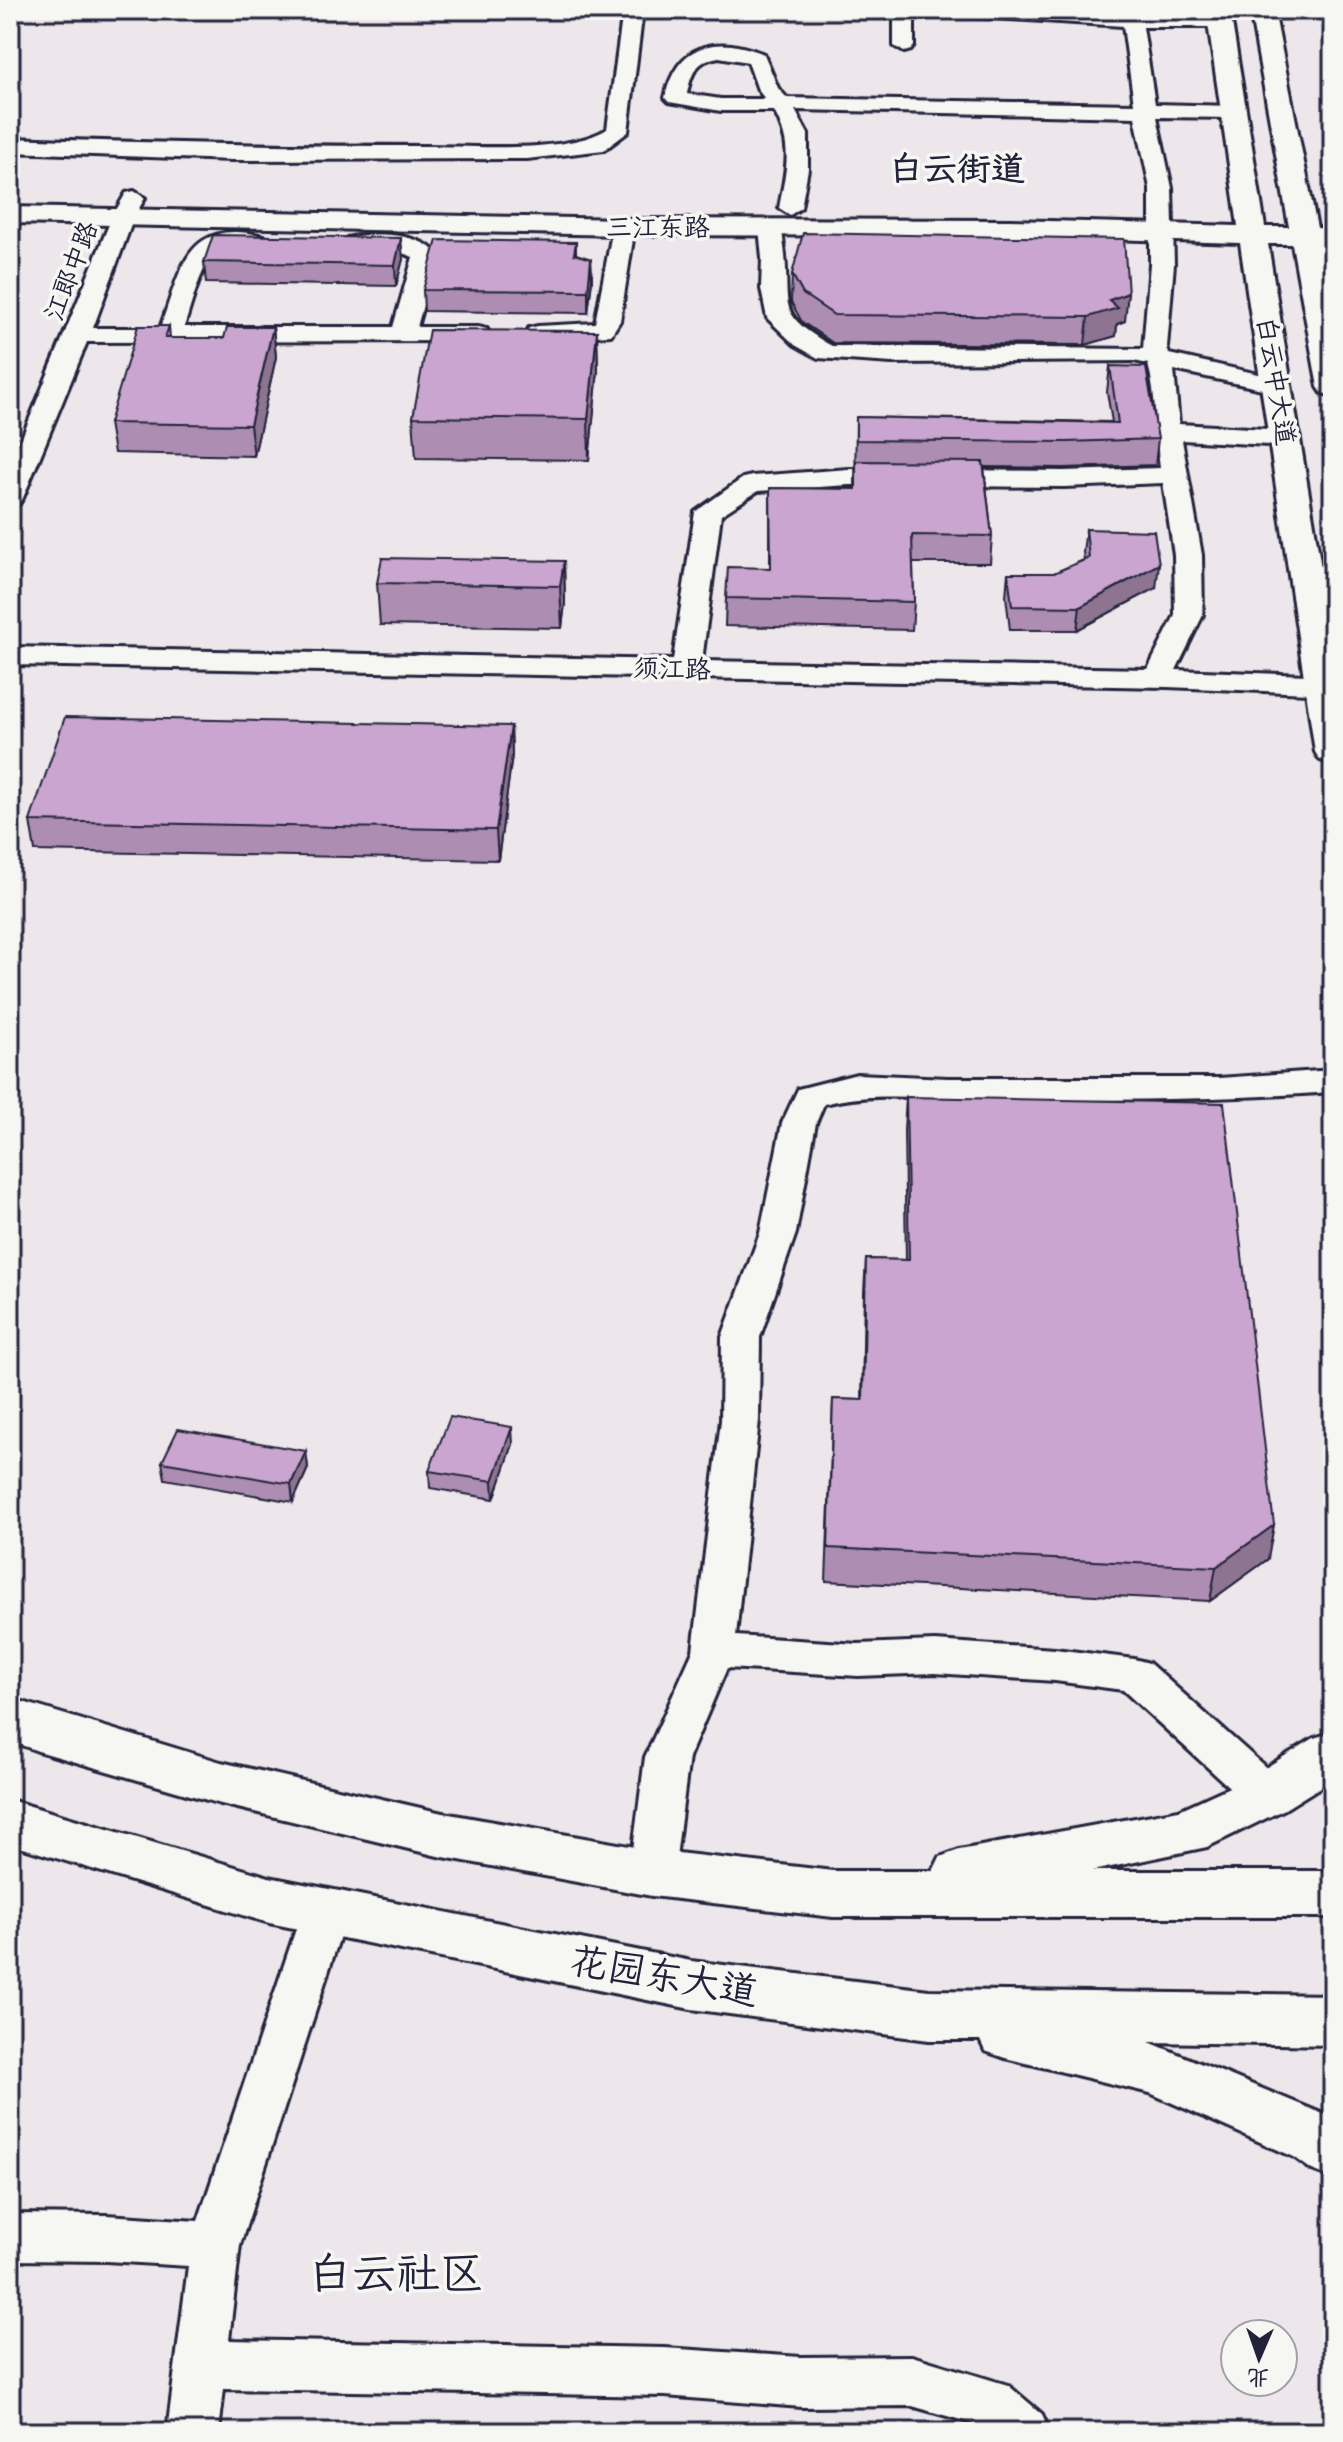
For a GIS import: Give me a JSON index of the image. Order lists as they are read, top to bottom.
{
  "streets": {
    "main road": ["三江东路", "白云中大道", "花园东大道"],
    "street": ["江郎中路", "须江路"]
  },
  "crossings": [
    ["三江东路", "江郎中路"],
    ["三江东路", "白云中大道"],
    ["白云中大道", "须江路"]
  ],
  "districts": ["白云街道", "白云社区"],
  "north": "bottom"
}
